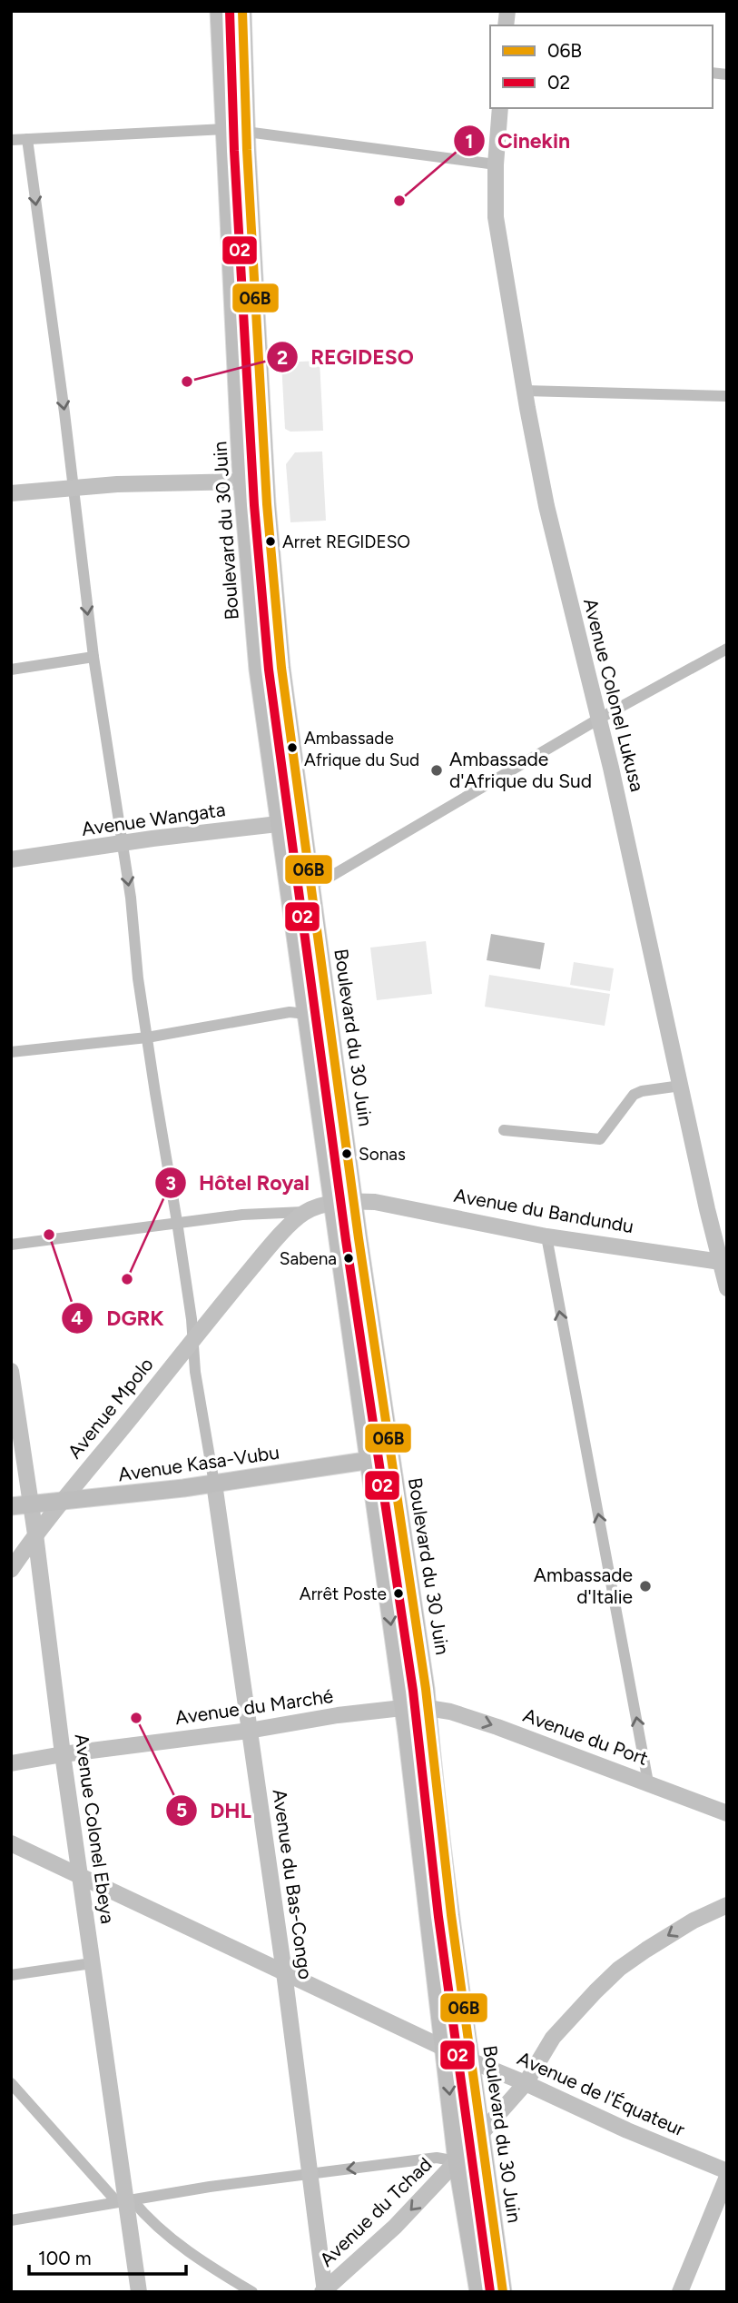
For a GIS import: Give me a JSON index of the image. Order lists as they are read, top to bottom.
{
  "streets": {
    "main road": ["Boulevard du 30 Juin", "Avenue Kasa-Vubu"],
    "street": [
      "Avenue Colonel Lukusa",
      "Avenue Wangata",
      "Avenue du Bandundu",
      "Avenue Mpolo",
      "Avenue du Marché",
      "Avenue du Port",
      "Avenue Colonel Ebeya",
      "Avenue du Bas-Congo",
      "Avenue de l'Équateur",
      "Avenue du Tchad"
    ]
  },
  "crossings": [
    ["Boulevard du 30 Juin", "Avenue Wangata"],
    ["Boulevard du 30 Juin", "Avenue du Bandundu"],
    ["Boulevard du 30 Juin", "Avenue Mpolo"],
    ["Boulevard du 30 Juin", "Avenue Kasa-Vubu"],
    ["Boulevard du 30 Juin", "Avenue du Marché"],
    ["Boulevard du 30 Juin", "Avenue du Port"],
    ["Boulevard du 30 Juin", "Avenue de l'Équateur"],
    ["Boulevard du 30 Juin", "Avenue du Tchad"],
    ["Avenue Colonel Lukusa", "Avenue du Bandundu"],
    ["Avenue du Bandundu", "Avenue Mpolo"],
    ["Avenue Mpolo", "Avenue Kasa-Vubu"],
    ["Avenue Mpolo", "Avenue Colonel Ebeya"],
    ["Avenue Kasa-Vubu", "Avenue Colonel Ebeya"],
    ["Avenue Kasa-Vubu", "Avenue du Bas-Congo"],
    ["Avenue du Marché", "Avenue du Port"],
    ["Avenue du Marché", "Avenue Colonel Ebeya"],
    ["Avenue du Marché", "Avenue du Bas-Congo"],
    ["Avenue Colonel Ebeya", "Avenue de l'Équateur"],
    ["Avenue du Bas-Congo", "Avenue de l'Équateur"],
    ["Avenue du Bas-Congo", "Avenue du Tchad"],
    ["Avenue de l'Équateur", "Avenue du Tchad"]
  ],
  "one_way": ["Avenue du Port", "Avenue du Tchad"],
  "places": [
    "Cinekin",
    "REGIDESO",
    "Arret REGIDESO",
    "Ambassade Afrique du Sud",
    "Ambassade d'Afrique du Sud",
    "Sonas",
    "DGRK",
    "Sabena",
    "Hôtel Royal",
    "Ambassade d'Italie",
    "Arrêt Poste",
    "DHL"
  ],
  "lines": ["transit line 06B", "transit line 02"],
  "legend": ["06B", "02"],
  "scale_bar": "100 m"
}
